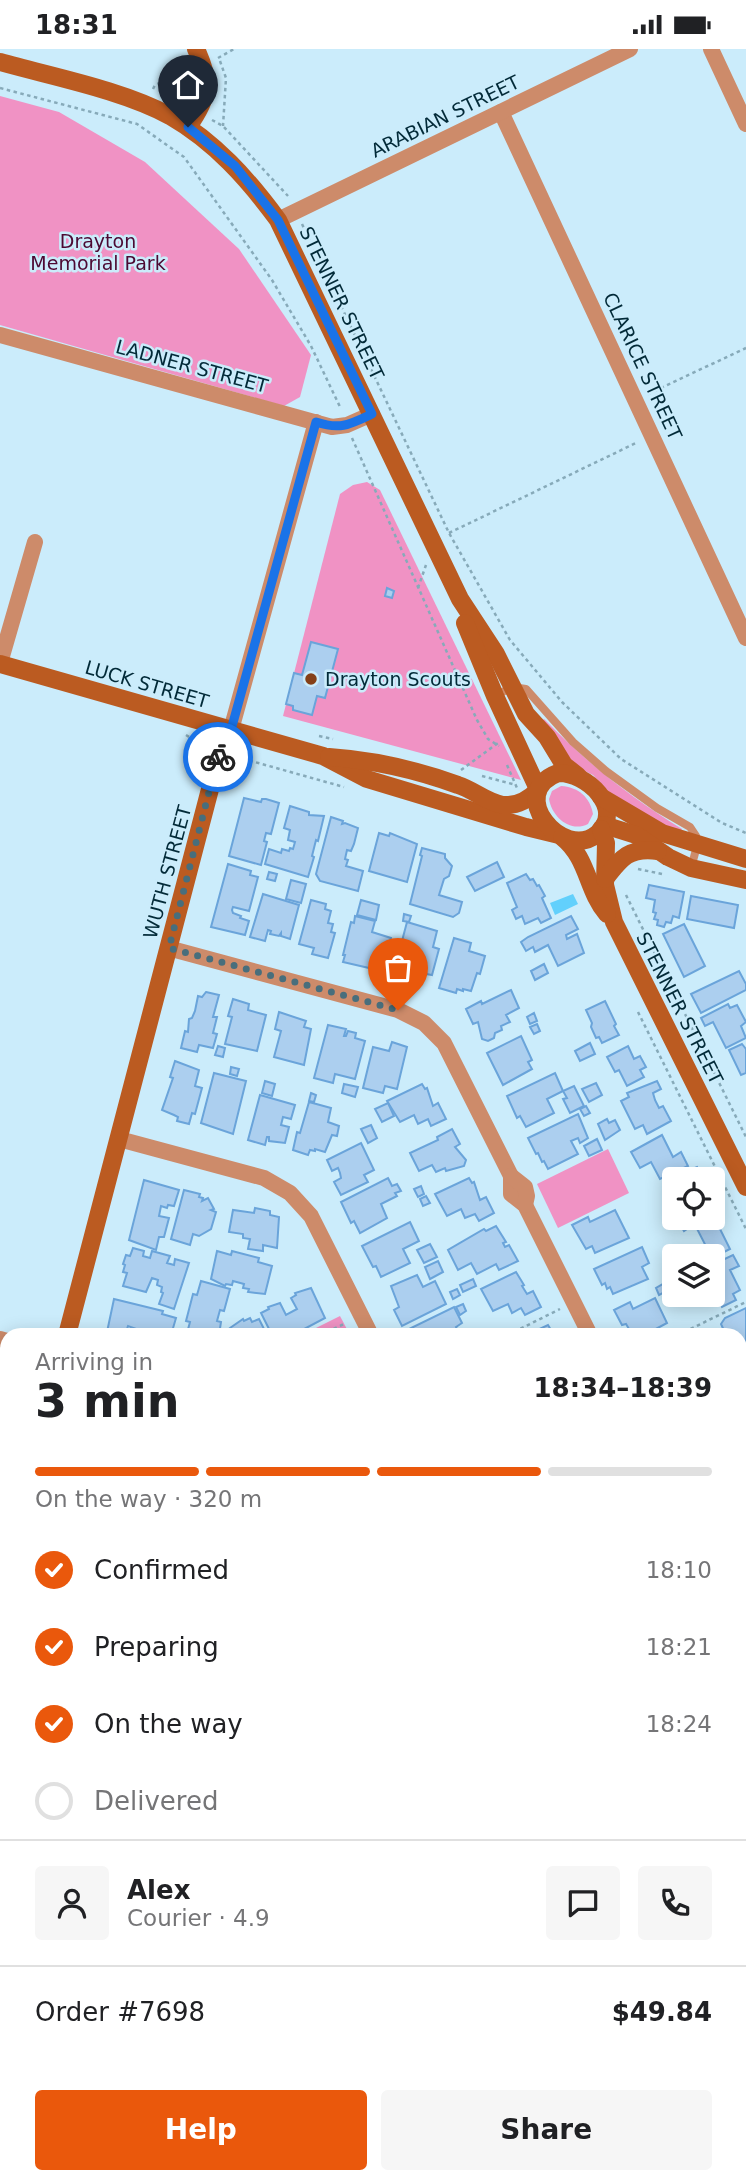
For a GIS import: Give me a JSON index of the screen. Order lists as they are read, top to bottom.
{
  "streets": {
    "main road": ["STENNER STREET", "LUCK STREET", "WUTH STREET"],
    "street": ["ARABIAN STREET", "LADNER STREET", "CLARICE STREET"]
  },
  "crossings": [
    ["ARABIAN STREET", "STENNER STREET"],
    ["ARABIAN STREET", "CLARICE STREET"],
    ["STENNER STREET", "LADNER STREET"],
    ["STENNER STREET", "LUCK STREET"],
    ["LADNER STREET", "WUTH STREET"],
    ["LUCK STREET", "WUTH STREET"]
  ],
  "parks": ["Drayton Memorial Park"],
  "places": ["Drayton Scouts"],
  "page": {
    "status": "18:31",
    "heading": ["3 min", "Arriving in", "18:34–18:39"],
    "panel": [
      "Alex",
      "Courier · 4.9",
      "Order #7698",
      "$49.84"
    ],
    "bar": "On the way · 320 m",
    "list": [
      ["Confirmed", "18:10"],
      ["Preparing", "18:21"],
      ["On the way", "18:24"],
      "Delivered"
    ],
    "buttons": ["Help", "Share"]
  }
}
